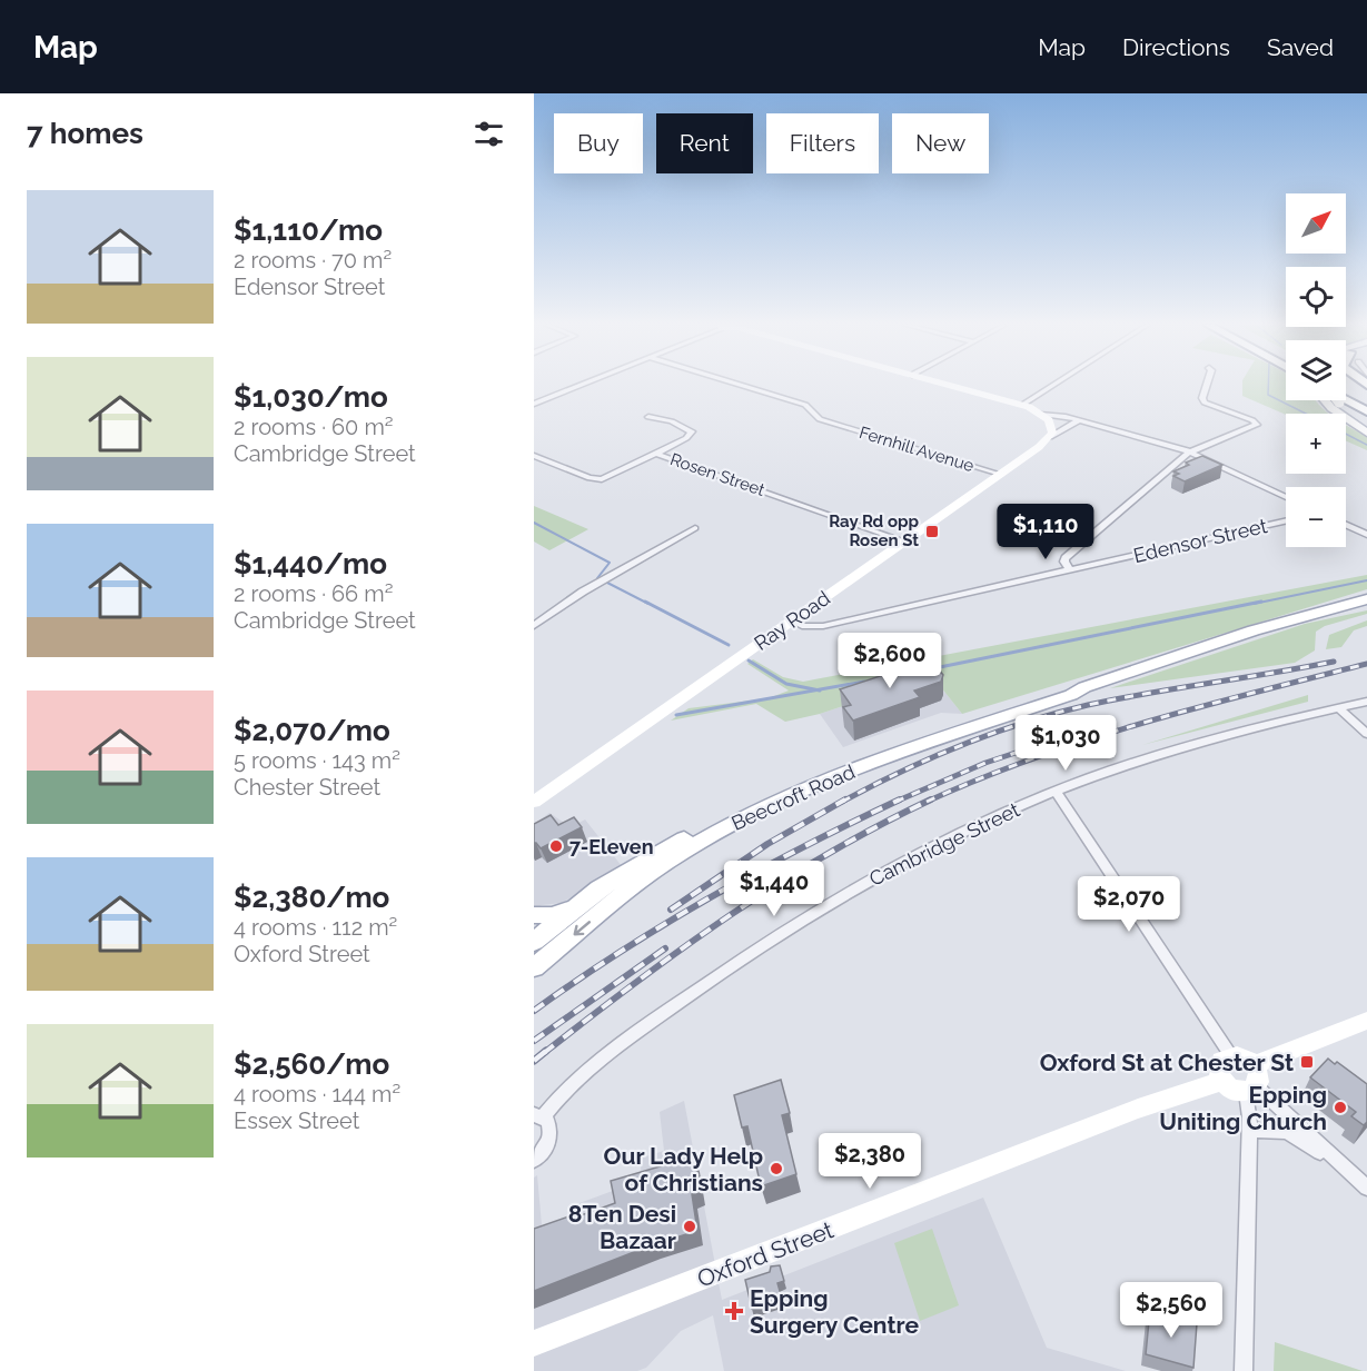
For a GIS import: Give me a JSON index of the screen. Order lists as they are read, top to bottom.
{
  "streets": {
    "main road": ["Beecroft Road"],
    "street": [
      "Fernhill Avenue",
      "Rosen Street",
      "Edensor Street",
      "Ray Road",
      "Cambridge Street",
      "Oxford Street"
    ]
  },
  "crossings": [
    ["Fernhill Avenue", "Ray Road"],
    ["Rosen Street", "Ray Road"],
    ["Edensor Street", "Ray Road"]
  ],
  "places": {
    "transit": ["Ray Rd opp Rosen St", "Oxford St at Chester St"],
    "other": [
      "7-Eleven",
      "Epping Uniting Church",
      "Our Lady Help of Christians",
      "8Ten Desi Bazaar"
    ],
    "health": ["Epping Surgery Centre"]
  },
  "north": "top right",
  "page": {
    "header": "Map",
    "nav": ["Map", "Directions", "Saved"],
    "heading": "7 homes",
    "chip": [
      "Buy",
      "Rent",
      "Filters",
      "New"
    ],
    "list": [
      {
        "name": "$1,110/mo",
        "note": "2 rooms · 70 m² · Edensor Street"
      },
      {
        "name": "$1,030/mo",
        "note": "2 rooms · 60 m² · Cambridge Street"
      },
      {
        "name": "$1,440/mo",
        "note": "2 rooms · 66 m² · Cambridge Street"
      },
      {
        "name": "$2,070/mo",
        "note": "5 rooms · 143 m² · Chester Street"
      },
      {
        "name": "$2,380/mo",
        "note": "4 rooms · 112 m² · Oxford Street"
      },
      {
        "name": "$2,560/mo",
        "note": "4 rooms · 144 m² · Essex Street"
      }
    ],
    "map_buttons": ["+", "−"],
    "price": [
      "$1,110",
      "$2,600",
      "$1,030",
      "$1,440",
      "$2,070",
      "$2,380",
      "$2,560"
    ]
  }
}
